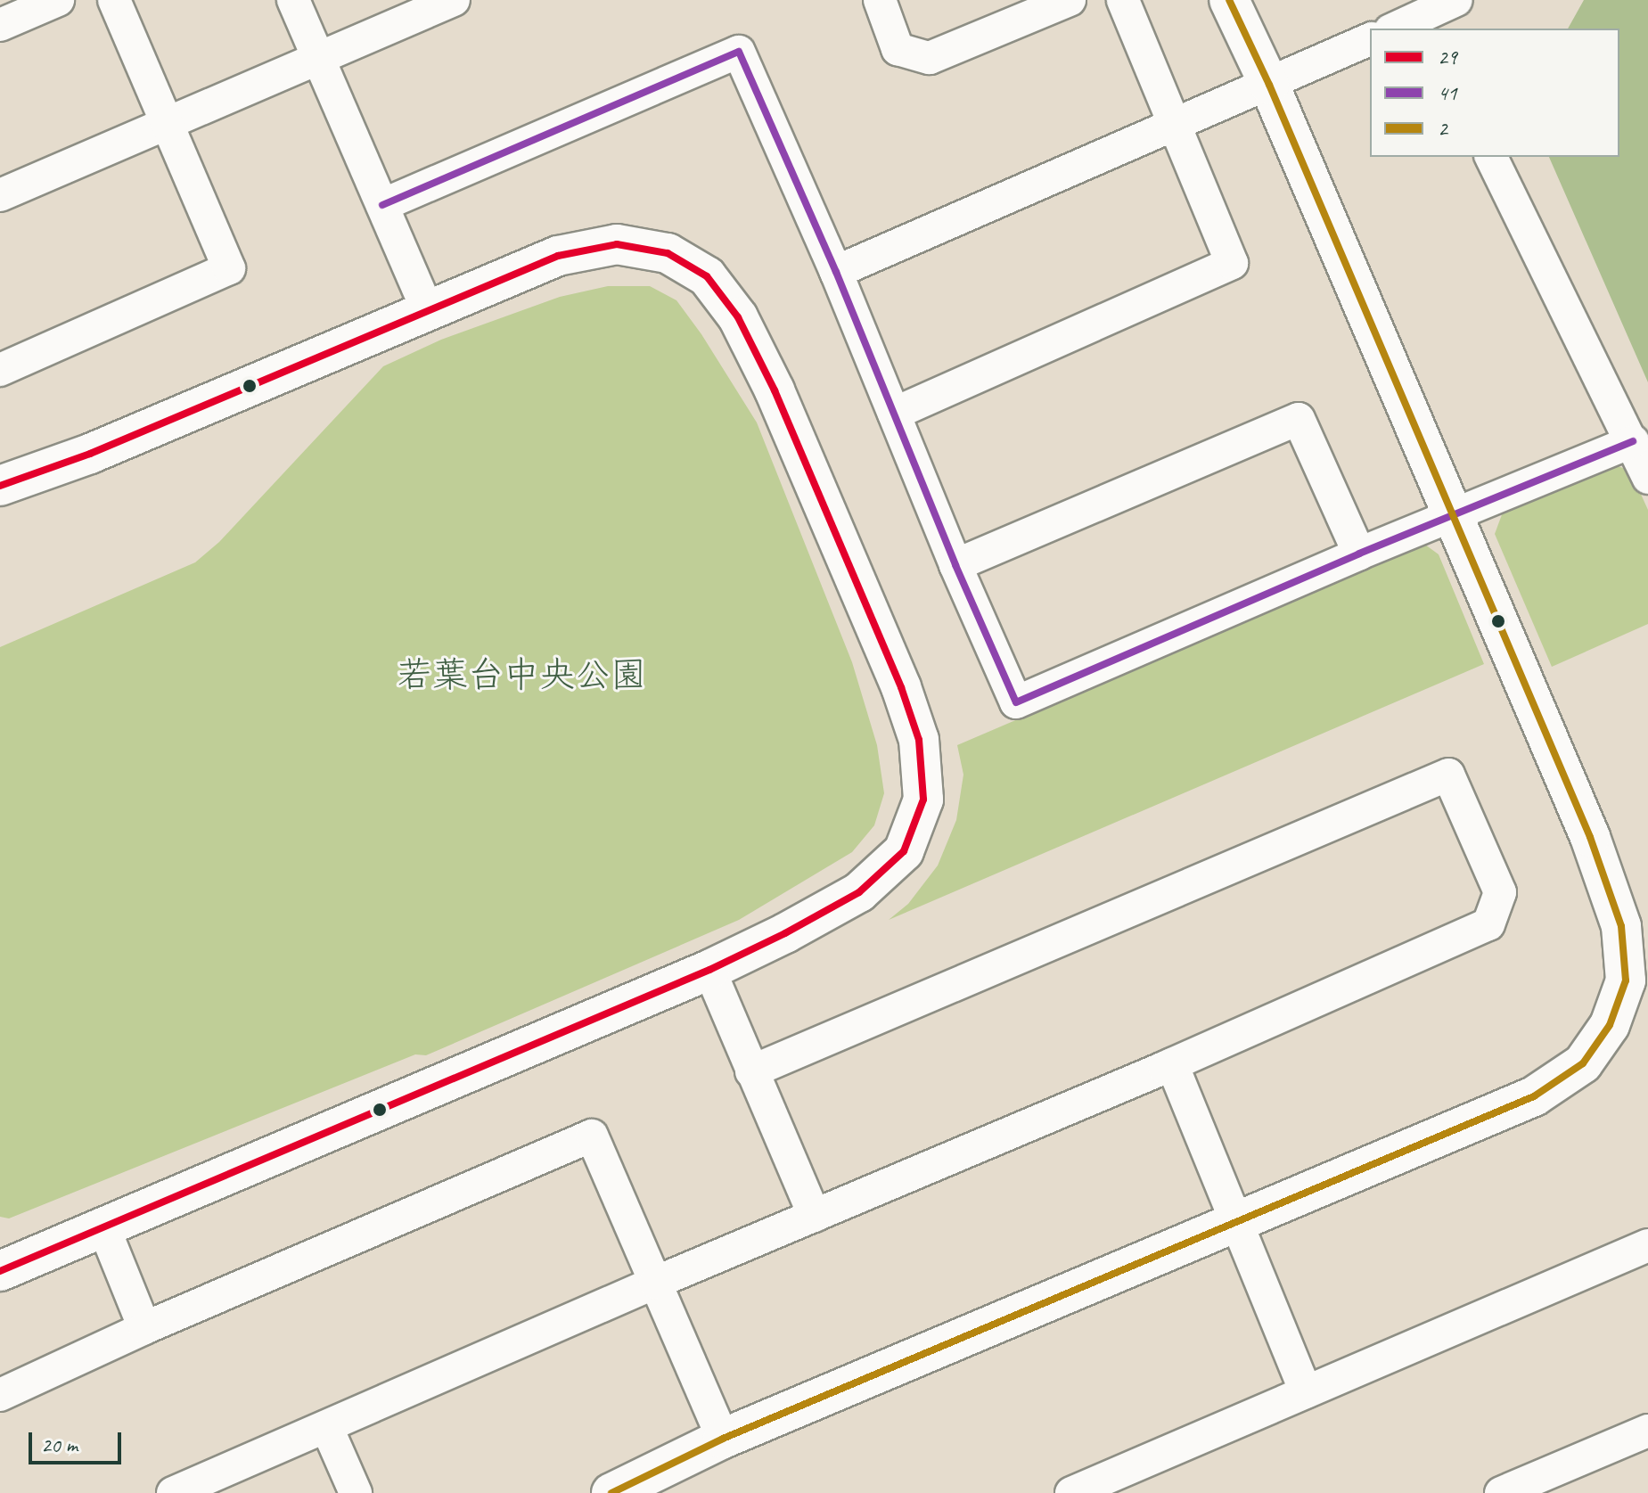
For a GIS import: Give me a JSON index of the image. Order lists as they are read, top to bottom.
{
  "parks": ["若葉台中央公園"],
  "lines": ["transit line 2", "transit line 41", "transit line 29"],
  "legend": ["29", "41", "2"],
  "scale_bar": "20 m"
}
